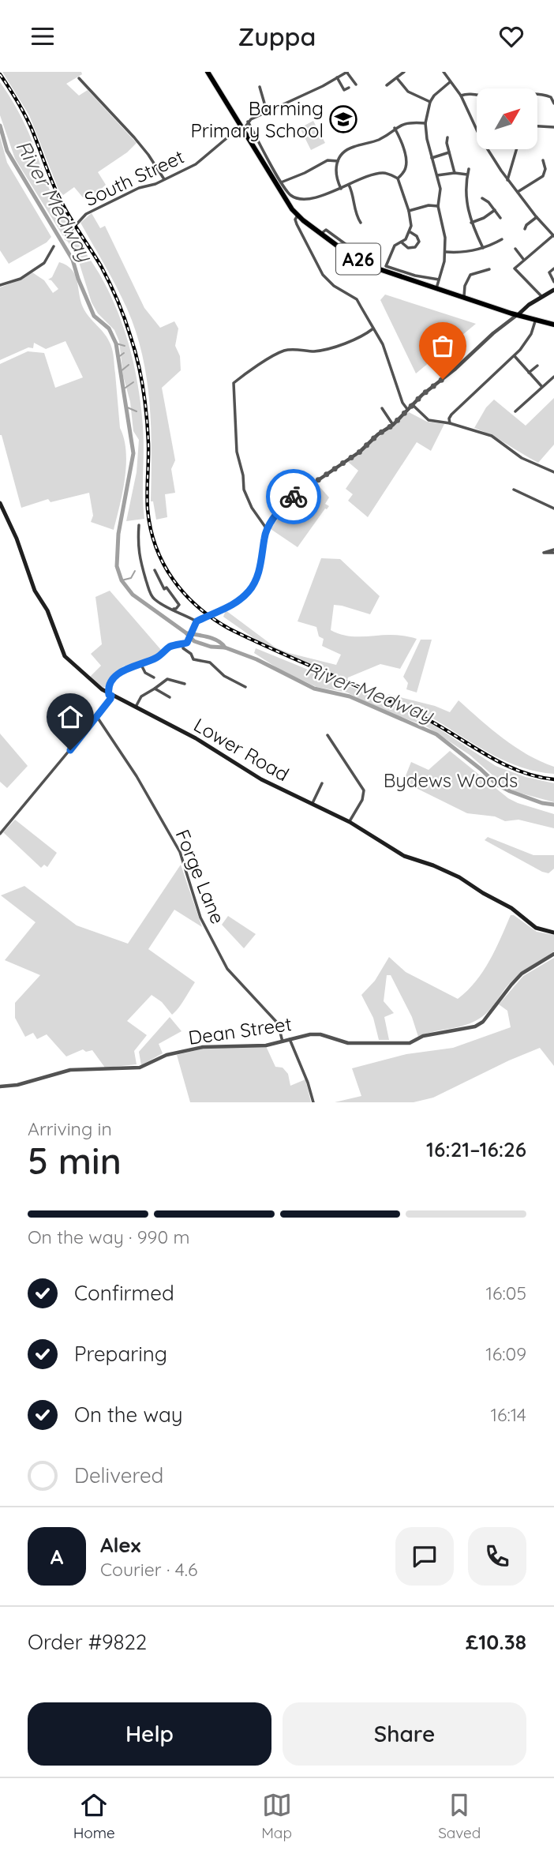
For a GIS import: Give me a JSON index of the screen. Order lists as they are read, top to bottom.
{
  "streets": {
    "main road": ["A26", "Lower Road"],
    "street": ["South Street", "Forge Lane", "Dean Street"]
  },
  "crossings": [
    ["South Street", "A26"],
    ["Forge Lane", "Dean Street"]
  ],
  "water": ["River Medway"],
  "parks": ["Bydews Woods"],
  "places": {
    "school or university": ["Barming Primary School"]
  },
  "north": "top right",
  "page": {
    "header": "Zuppa",
    "heading": ["5 min", "Arriving in", "16:21–16:26"],
    "panel": [
      "Alex",
      "Courier · 4.6",
      "Order #9822",
      "£10.38"
    ],
    "bar": "On the way · 990 m",
    "list": [
      ["Confirmed", "16:05"],
      ["Preparing", "16:09"],
      ["On the way", "16:14"],
      "Delivered"
    ],
    "round": "A",
    "buttons": ["Help", "Share"],
    "tabs": ["Home", "Map", "Saved"]
  }
}
